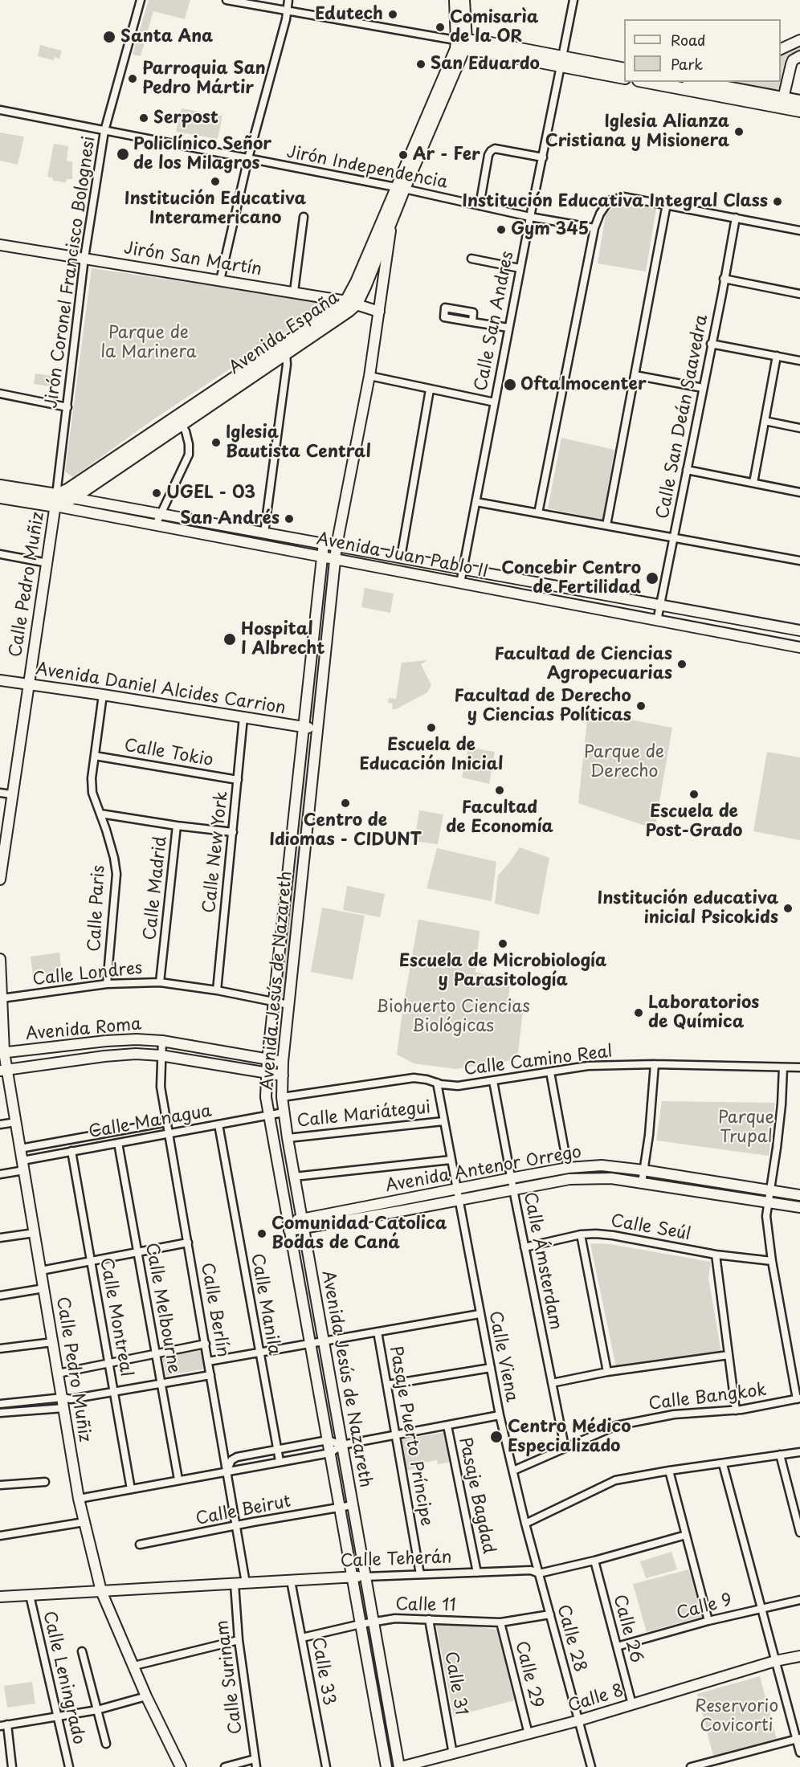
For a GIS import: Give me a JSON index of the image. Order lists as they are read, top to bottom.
{
  "streets": {
    "main road": [
      "Jirón San Martín",
      "Avenida España",
      "Avenida Juan Pablo II",
      "Calle Pedro Muñiz",
      "Avenida Daniel Alcides Carrion",
      "Avenida Jesús de Nazareth",
      "Avenida Roma",
      "Avenida Antenor Orrego",
      "Calle Teherán",
      "Calle 8"
    ],
    "street": [
      "Jirón Independencia",
      "Jirón Coronel Francisco Bolognesi",
      "Calle San Andres",
      "Calle San Deán Saavedra",
      "Calle Tokio",
      "Calle New York",
      "Calle Madrid",
      "Calle Paris",
      "Calle Londres",
      "Calle Camino Real",
      "Calle Mariátegui",
      "Calle Managua",
      "Calle Seúl",
      "Calle Ámsterdam",
      "Calle Manila",
      "Calle Melbourne",
      "Calle Berlín",
      "Calle Montreal",
      "Calle Viena",
      "Calle Bangkok",
      "Pasaje Puerto Príncipe",
      "Pasaje Bagdad",
      "Calle Beirut",
      "Calle 11",
      "Calle 9",
      "Calle 26",
      "Calle 28",
      "Calle 33",
      "Calle 29",
      "Calle Surinam",
      "Calle Leningrado",
      "Calle 31"
    ]
  },
  "crossings": [
    ["Jirón Independencia", "Jirón Coronel Francisco Bolognesi"],
    ["Jirón Independencia", "Calle San Andres"],
    ["Jirón Independencia", "Avenida España"],
    ["Jirón San Martín", "Jirón Coronel Francisco Bolognesi"],
    ["Jirón San Martín", "Avenida España"],
    ["Jirón San Martín", "Avenida Jesús de Nazareth"],
    ["Jirón Coronel Francisco Bolognesi", "Avenida España"],
    ["Jirón Coronel Francisco Bolognesi", "Avenida Juan Pablo II"],
    ["Jirón Coronel Francisco Bolognesi", "Calle Pedro Muñiz"],
    ["Calle San Andres", "Avenida Juan Pablo II"],
    ["Avenida España", "Avenida Juan Pablo II"],
    ["Avenida España", "Calle Pedro Muñiz"],
    ["Avenida España", "Avenida Jesús de Nazareth"],
    ["Calle San Deán Saavedra", "Avenida Juan Pablo II"],
    ["Avenida Juan Pablo II", "Calle Pedro Muñiz"],
    ["Avenida Juan Pablo II", "Avenida Jesús de Nazareth"],
    ["Calle Pedro Muñiz", "Avenida Daniel Alcides Carrion"],
    ["Calle Pedro Muñiz", "Calle Londres"],
    ["Calle Pedro Muñiz", "Avenida Roma"],
    ["Calle Pedro Muñiz", "Calle Managua"],
    ["Calle Pedro Muñiz", "Calle Teherán"],
    ["Avenida Daniel Alcides Carrion", "Calle New York"],
    ["Avenida Daniel Alcides Carrion", "Calle Paris"],
    ["Avenida Daniel Alcides Carrion", "Avenida Jesús de Nazareth"],
    ["Calle Tokio", "Calle New York"],
    ["Calle Tokio", "Calle Paris"],
    ["Calle New York", "Calle Londres"],
    ["Calle Madrid", "Calle Londres"],
    ["Calle Paris", "Calle Londres"],
    ["Calle Londres", "Avenida Jesús de Nazareth"],
    ["Avenida Jesús de Nazareth", "Avenida Roma"],
    ["Avenida Jesús de Nazareth", "Calle Camino Real"],
    ["Avenida Jesús de Nazareth", "Calle Mariátegui"],
    ["Avenida Jesús de Nazareth", "Calle Managua"],
    ["Avenida Jesús de Nazareth", "Avenida Antenor Orrego"],
    ["Avenida Jesús de Nazareth", "Calle Beirut"],
    ["Avenida Jesús de Nazareth", "Calle Teherán"],
    ["Avenida Jesús de Nazareth", "Calle 11"],
    ["Avenida Jesús de Nazareth", "Calle 8"],
    ["Avenida Roma", "Calle Berlín"],
    ["Calle Camino Real", "Calle Ámsterdam"],
    ["Calle Camino Real", "Calle Viena"],
    ["Calle Mariátegui", "Calle Viena"],
    ["Calle Managua", "Calle Manila"],
    ["Calle Managua", "Calle Melbourne"],
    ["Calle Managua", "Calle Berlín"],
    ["Calle Managua", "Calle Montreal"],
    ["Avenida Antenor Orrego", "Calle Ámsterdam"],
    ["Avenida Antenor Orrego", "Calle Viena"],
    ["Calle Seúl", "Calle Ámsterdam"],
    ["Calle Ámsterdam", "Calle Bangkok"],
    ["Calle Berlín", "Calle Beirut"],
    ["Calle Berlín", "Calle Teherán"],
    ["Calle Viena", "Calle Bangkok"],
    ["Calle Viena", "Calle Teherán"],
    ["Calle Viena", "Calle 28"],
    ["Pasaje Puerto Príncipe", "Calle Teherán"],
    ["Pasaje Bagdad", "Calle Teherán"],
    ["Calle Teherán", "Calle 26"],
    ["Calle Teherán", "Calle 28"],
    ["Calle Teherán", "Calle 33"],
    ["Calle Teherán", "Calle Surinam"],
    ["Calle Teherán", "Calle Leningrado"],
    ["Calle 11", "Calle 28"],
    ["Calle 11", "Calle 33"],
    ["Calle 11", "Calle 29"],
    ["Calle 11", "Calle 31"],
    ["Calle 9", "Calle 26"],
    ["Calle 26", "Calle 8"],
    ["Calle 28", "Calle 8"],
    ["Calle 29", "Calle 8"],
    ["Calle 31", "Calle 8"]
  ],
  "parks": [
    "Parque de la Marinera",
    "Parque de Derecho",
    "Biohuerto Ciencias Biológicas",
    "Parque Trupal",
    "Reservorio Covicorti"
  ],
  "places": [
    "Edutech",
    "Comisarìa de la OR",
    "Santa Ana",
    "San Eduardo",
    "Parroquia San Pedro Mártir",
    "Serpost",
    "Iglesia Alianza Cristiana y Misionera",
    "Policlínico Señor de los Milagros",
    "Ar - Fer",
    "Institución Educativa Interamericano",
    "Institución Educativa Integral Class",
    "Gym 345",
    "Oftalmocenter",
    "Iglesia Bautista Central",
    "UGEL - 03",
    "San Andrés",
    "Concebir Centro de Fertilidad",
    "Hospital I Albrecht",
    "Facultad de Ciencias Agropecuarias",
    "Facultad de Derecho y Ciencias Políticas",
    "Escuela de Educación Inicial",
    "Facultad de Economía",
    "Escuela de Post-Grado",
    "Centro de Idiomas - CIDUNT",
    "Institución educativa inicial Psicokids",
    "Escuela de Microbiología y Parasitología",
    "Laboratorios de Química",
    "Comunidad Catolica Bodas de Caná",
    "Centro Médico Especializado"
  ],
  "legend": ["Road", "Park"]
}
